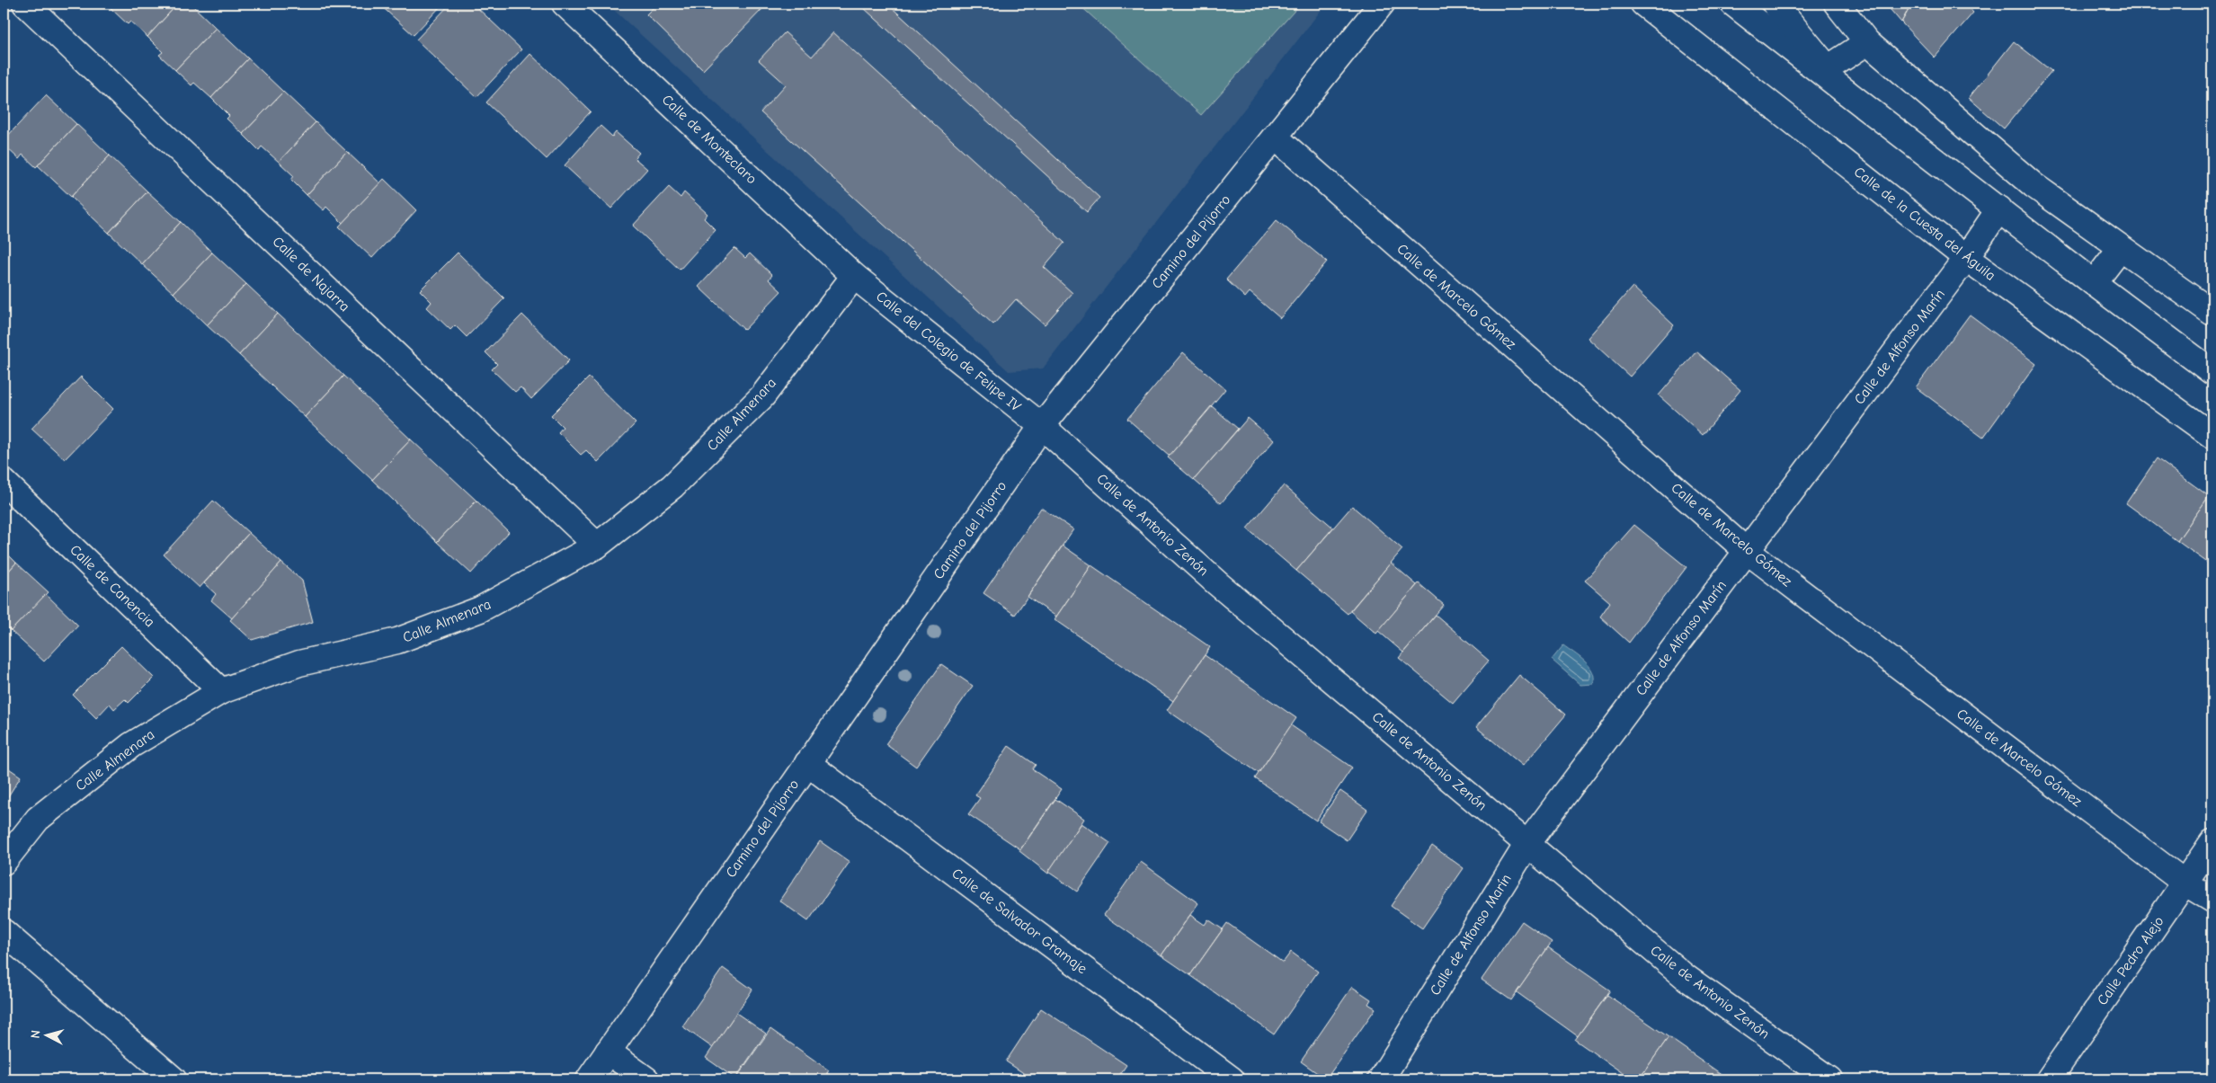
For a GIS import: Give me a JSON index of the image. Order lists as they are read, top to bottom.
{
  "streets": {
    "street": [
      "Calle de Monteclaro",
      "Calle de la Cuesta del Águila",
      "Camino del Pijorro",
      "Calle de Najarra",
      "Calle de Marcelo Gómez",
      "Calle de Alfonso Marín",
      "Calle del Colegio de Felipe IV",
      "Calle Almenara",
      "Calle de Antonio Zenón",
      "Calle de Canencia",
      "Calle de Salvador Gramaje",
      "Calle Pedro Alejo"
    ]
  },
  "crossings": [
    ["Calle de Monteclaro", "Calle del Colegio de Felipe IV"],
    ["Calle de Monteclaro", "Calle Almenara"],
    ["Calle de la Cuesta del Águila", "Calle de Alfonso Marín"],
    ["Camino del Pijorro", "Calle de Marcelo Gómez"],
    ["Camino del Pijorro", "Calle del Colegio de Felipe IV"],
    ["Camino del Pijorro", "Calle de Antonio Zenón"],
    ["Camino del Pijorro", "Calle de Salvador Gramaje"],
    ["Calle de Najarra", "Calle Almenara"],
    ["Calle de Marcelo Gómez", "Calle de Alfonso Marín"],
    ["Calle de Marcelo Gómez", "Calle Pedro Alejo"],
    ["Calle de Alfonso Marín", "Calle de Antonio Zenón"],
    ["Calle del Colegio de Felipe IV", "Calle Almenara"],
    ["Calle del Colegio de Felipe IV", "Calle de Antonio Zenón"],
    ["Calle Almenara", "Calle de Canencia"]
  ],
  "north": "left"
}
